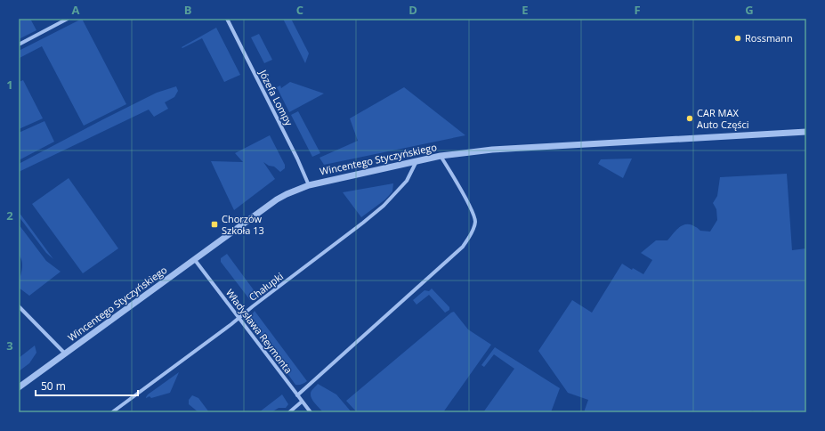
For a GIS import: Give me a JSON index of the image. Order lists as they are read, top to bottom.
{
  "streets": {
    "street": [
      "Józefa Lompy",
      "Wincentego Styczyńskiego",
      "Chałupki",
      "Władysława Reymonta"
    ]
  },
  "crossings": [
    ["Józefa Lompy", "Wincentego Styczyńskiego"],
    ["Wincentego Styczyńskiego", "Chałupki"],
    ["Wincentego Styczyńskiego", "Władysława Reymonta"],
    ["Chałupki", "Władysława Reymonta"]
  ],
  "places": {
    "other": ["Rossmann", "CAR MAX Auto Części"],
    "transit": ["Chorzów Szkoła 13"]
  },
  "scale_bar": "50 m",
  "grid": {
    "columns": [
      "A",
      "B",
      "C",
      "D",
      "E",
      "F",
      "G"
    ],
    "rows": ["1", "2", "3"]
  }
}
